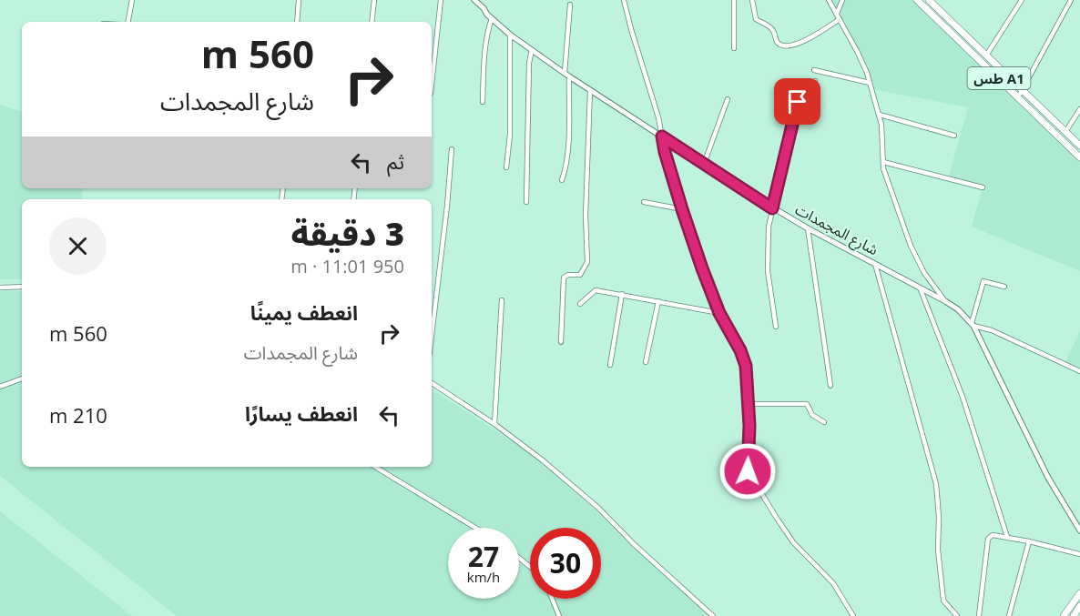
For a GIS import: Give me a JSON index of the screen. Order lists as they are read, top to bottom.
{
  "streets": {
    "highway": ["طس A1"],
    "main road": ["شارع المجمدات"]
  },
  "page": {
    "turn": ["560 m", "شارع المجمدات"],
    "then": "ثم",
    "heading": ["3 دقيقة", "950 m · 11:01"],
    "list": [
      {
        "name": "انعطف يمينًا",
        "note": "شارع المجمدات",
        "value": "560 m"
      },
      {
        "name": "انعطف يسارًا",
        "value": "210 m"
      }
    ],
    "speed": "27 km/h",
    "limit": "30"
  }
}
